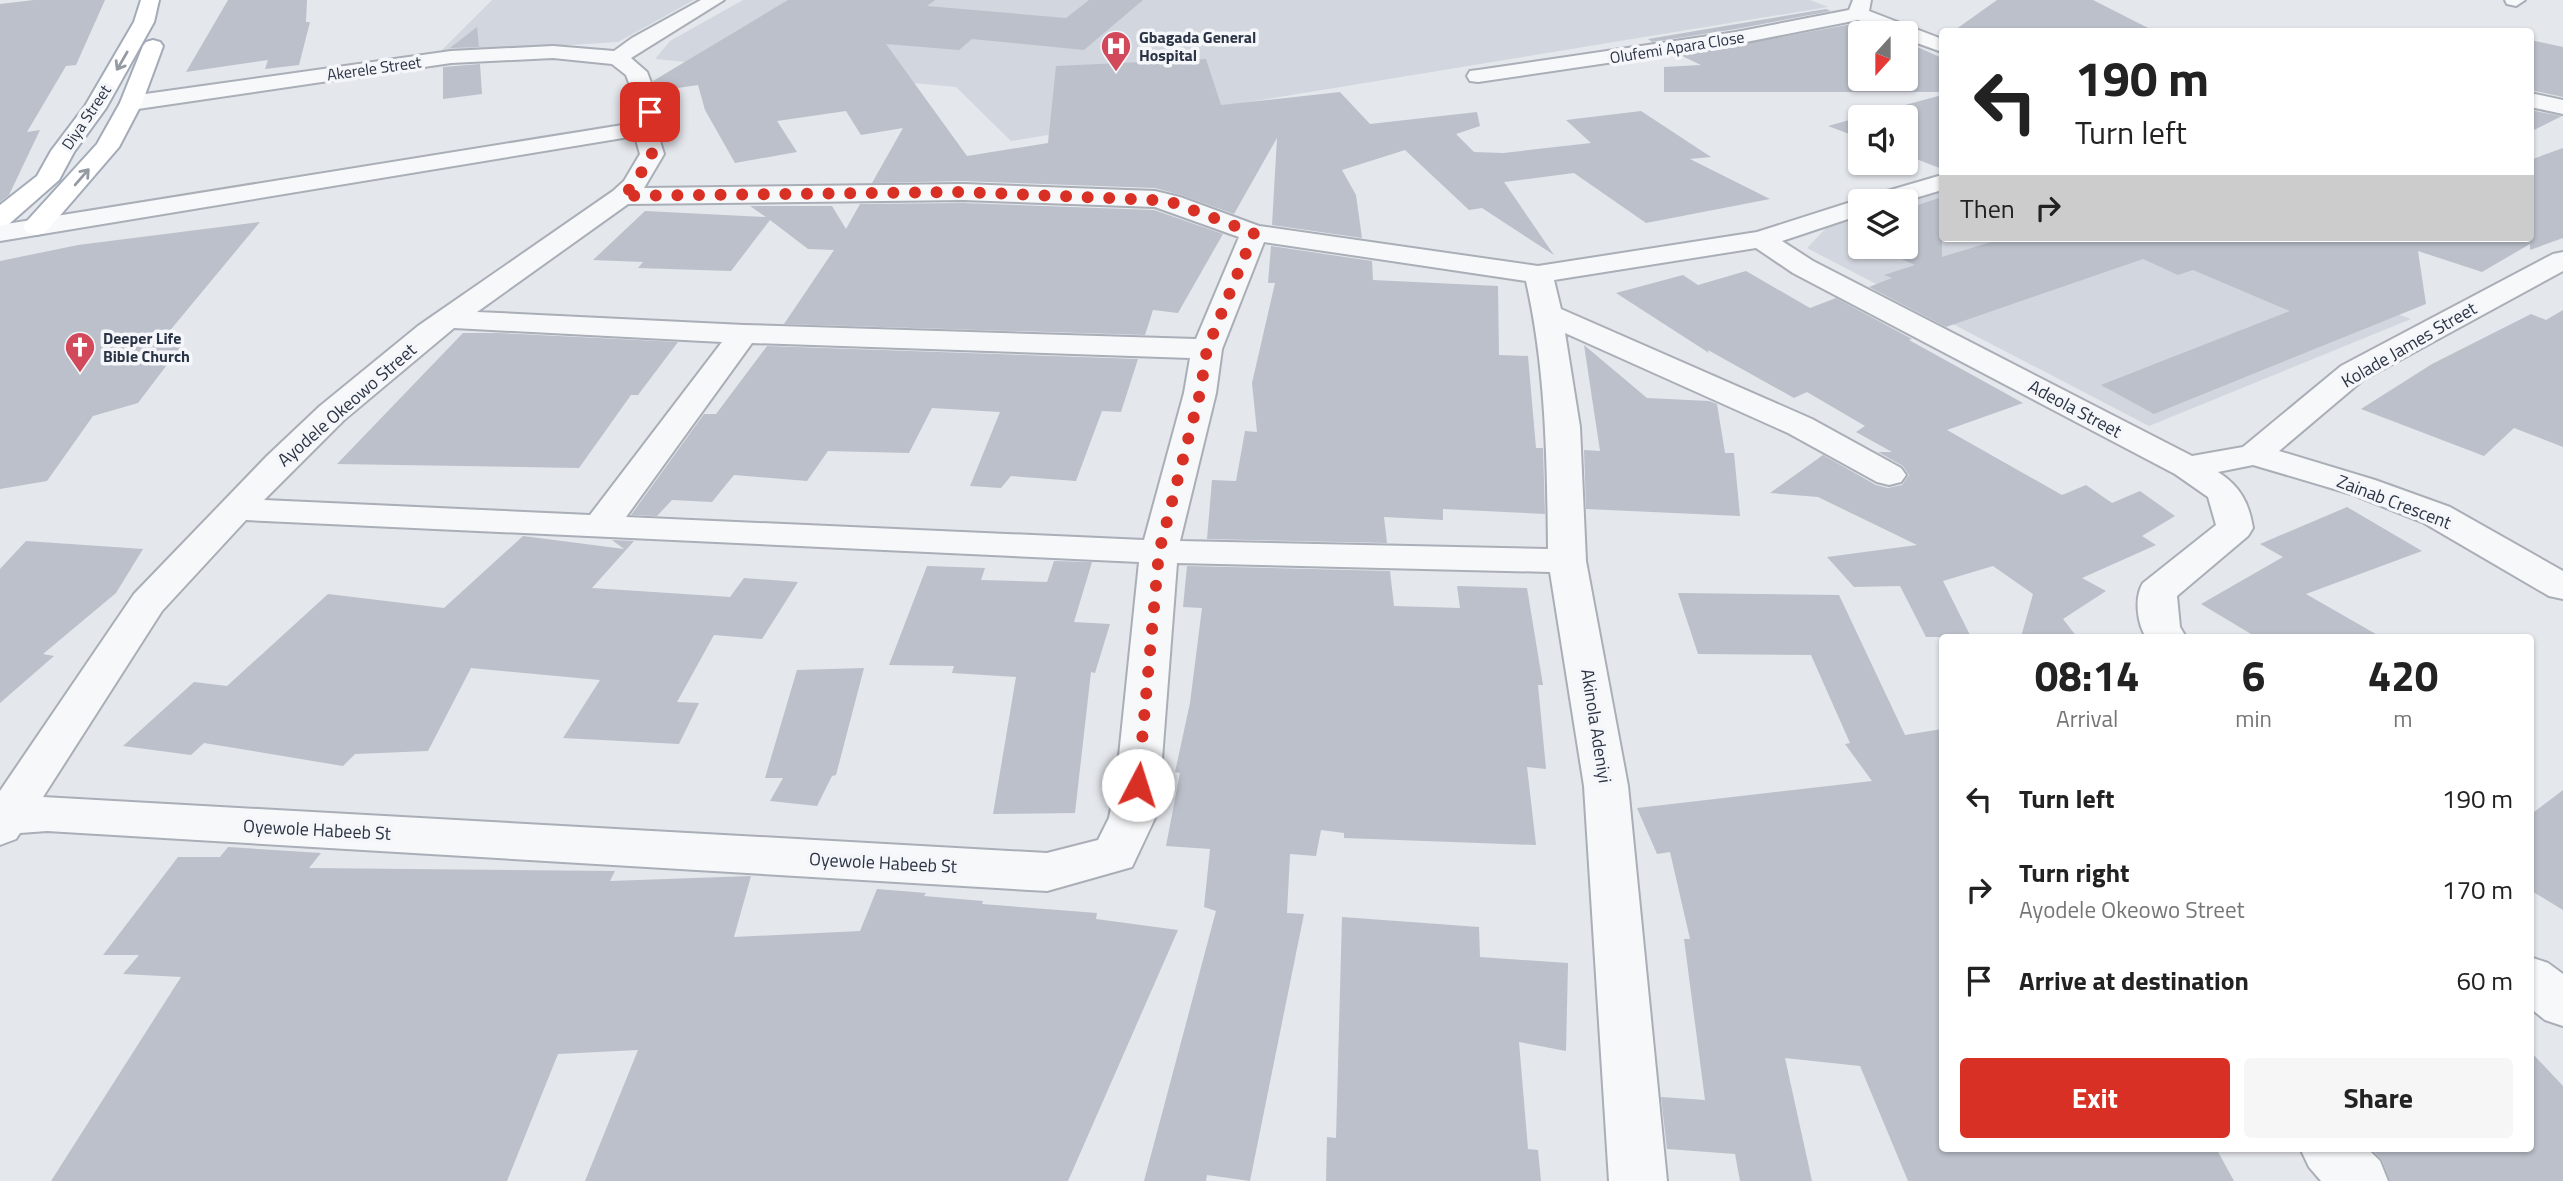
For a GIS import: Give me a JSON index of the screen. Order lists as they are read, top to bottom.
{
  "streets": {
    "main road": ["Diya Street"],
    "street": [
      "Olufemi Apara Close",
      "Akerele Street",
      "Kolade James Street",
      "Ayodele Okeowo Street",
      "Adeola Street",
      "Zainab Crescent",
      "Akinola Adeniyi",
      "Oyewole Habeeb St"
    ]
  },
  "crossings": [
    ["Akerele Street", "Diya Street"],
    ["Akerele Street", "Ayodele Okeowo Street"],
    ["Kolade James Street", "Adeola Street"],
    ["Kolade James Street", "Zainab Crescent"],
    ["Ayodele Okeowo Street", "Oyewole Habeeb St"]
  ],
  "places": {
    "hospital": ["Gbagada General Hospital"],
    "church": ["Deeper Life Bible Church"]
  },
  "north": "bottom",
  "page": {
    "turn": ["190 m", "Turn left"],
    "then": "Then",
    "eta": [
      "08:14",
      "Arrival",
      "6",
      "min",
      "420",
      "m"
    ],
    "list": [
      {
        "name": "Turn left",
        "value": "190 m"
      },
      {
        "name": "Turn right",
        "note": "Ayodele Okeowo Street",
        "value": "170 m"
      },
      {
        "name": "Arrive at destination",
        "value": "60 m"
      }
    ],
    "buttons": ["Exit", "Share"]
  }
}
